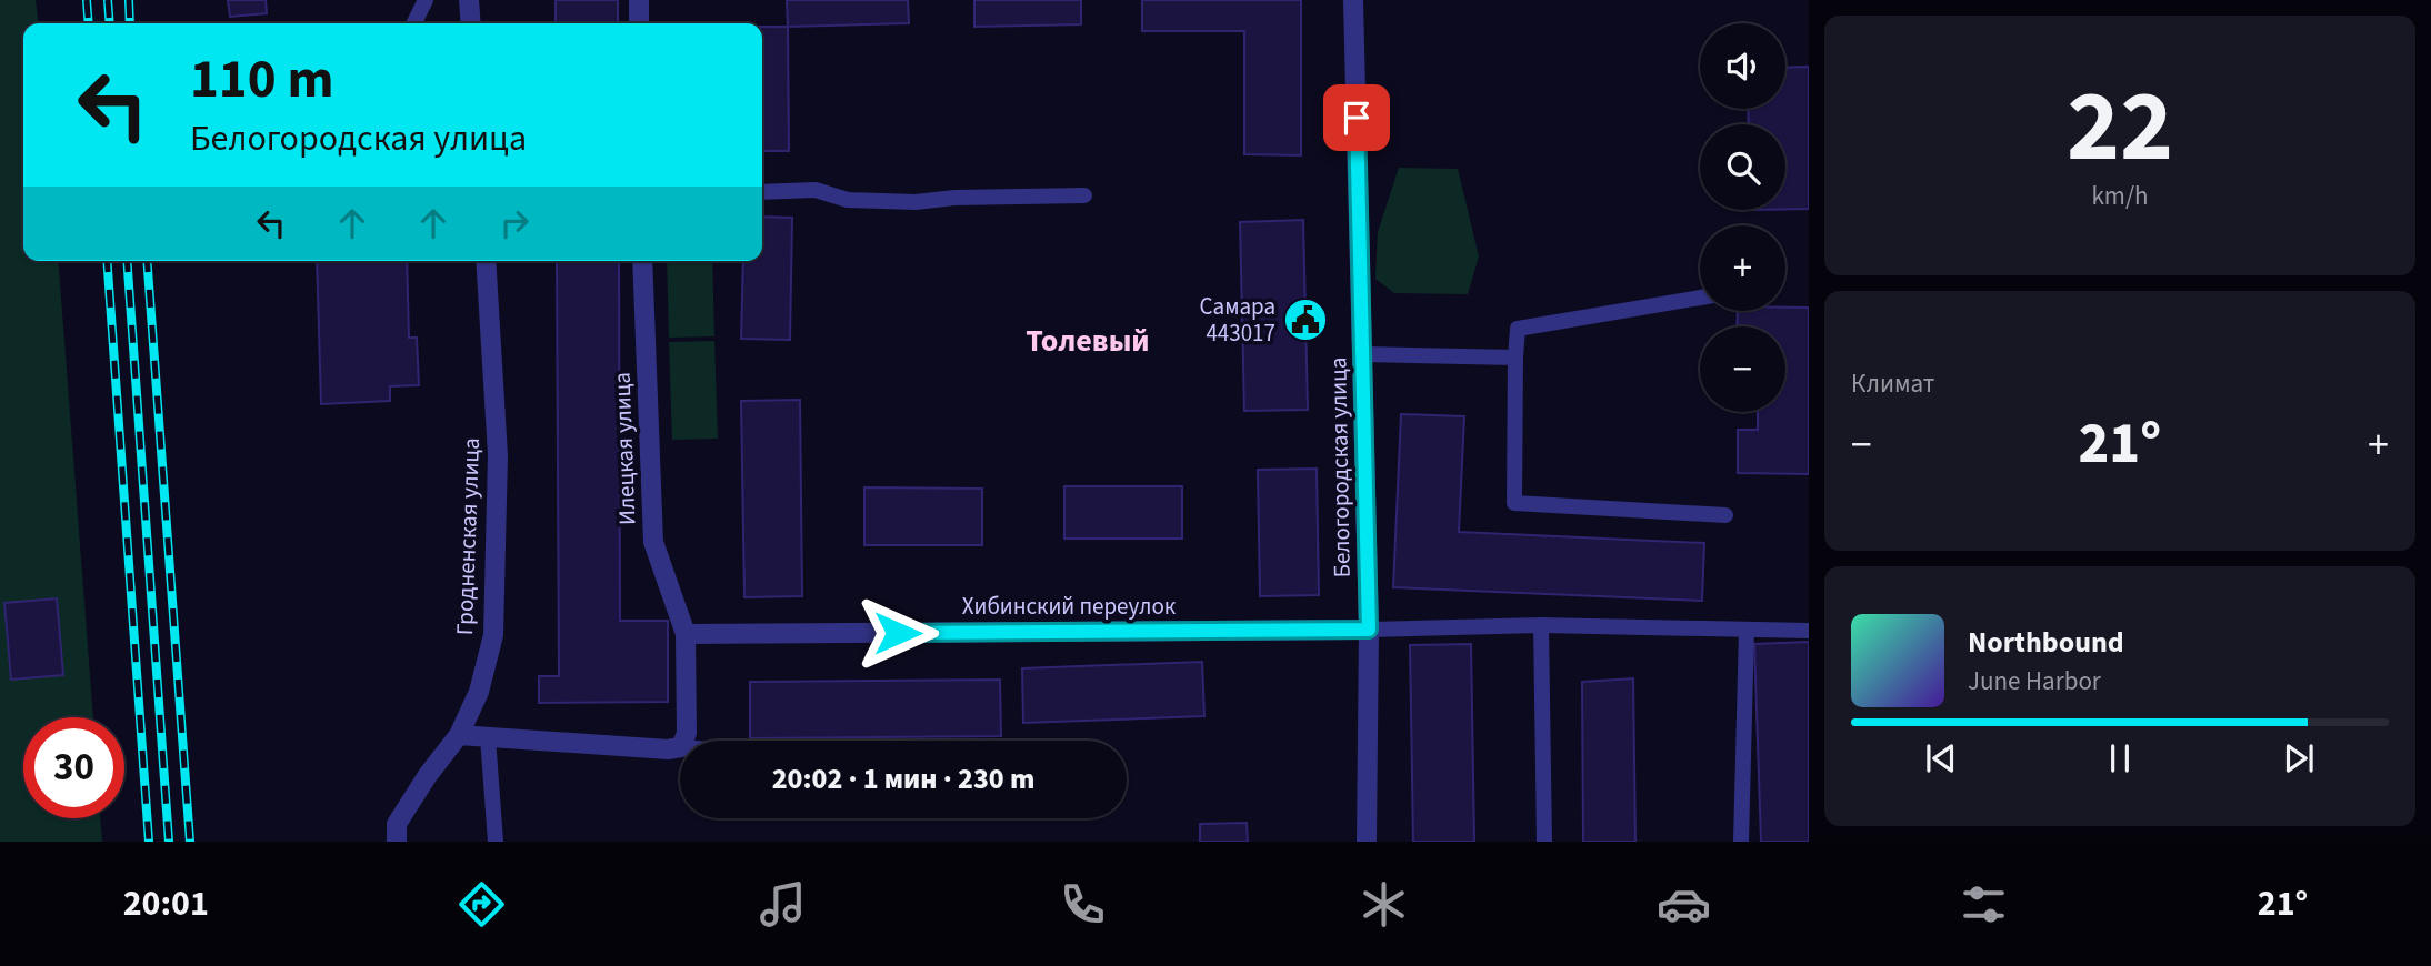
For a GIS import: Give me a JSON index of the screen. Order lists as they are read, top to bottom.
{
  "streets": {
    "street": [
      "Илецкая улица",
      "Белогородская улица",
      "Гродненская улица",
      "Хибинский переулок"
    ]
  },
  "crossings": [
    ["Илецкая улица", "Хибинский переулок"],
    ["Белогородская улица", "Хибинский переулок"]
  ],
  "districts": ["Толевый"],
  "places": {
    "public building": ["Самара 443017"]
  },
  "page": {
    "tile": [
      ["22", "km/h"],
      "Климат"
    ],
    "map_buttons": ["+", "−"],
    "turn": ["110 m", "Белогородская улица"],
    "heat": ["−", "21°", "+"],
    "song": ["Northbound", "June Harbor"],
    "limit": "30",
    "trip": "20:02 · 1 мин · 230 m",
    "tabs": ["20:01", "21°"]
  }
}
